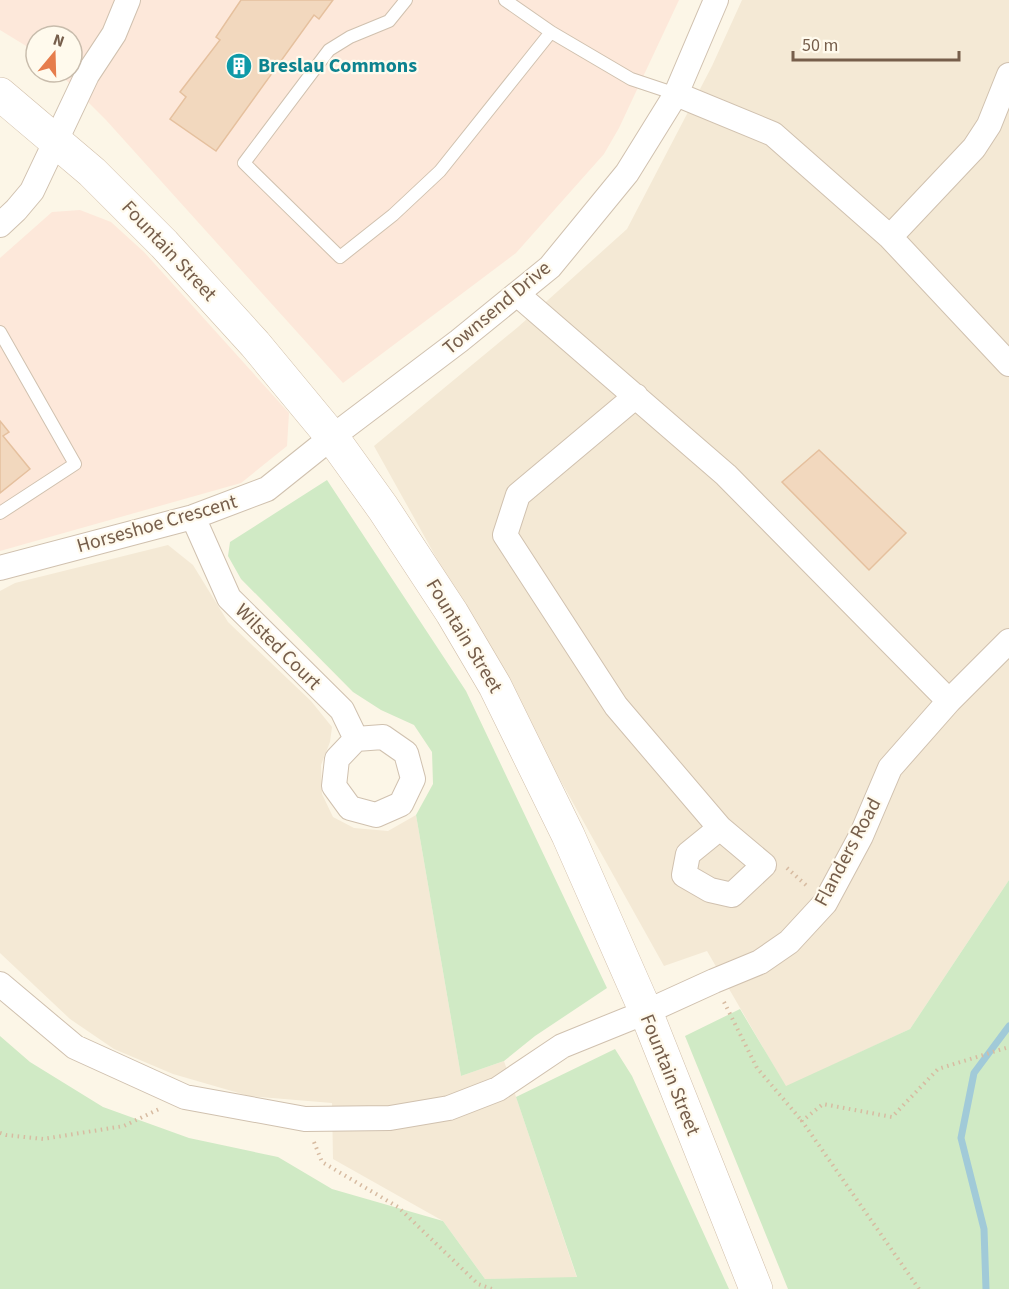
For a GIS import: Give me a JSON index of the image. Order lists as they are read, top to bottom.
{
  "streets": {
    "main road": ["Fountain Street"],
    "street": [
      "Townsend Drive",
      "Horseshoe Crescent",
      "Wilsted Court",
      "Flanders Road"
    ]
  },
  "crossings": [
    ["Fountain Street", "Townsend Drive"],
    ["Fountain Street", "Horseshoe Crescent"],
    ["Fountain Street", "Flanders Road"],
    ["Townsend Drive", "Horseshoe Crescent"],
    ["Horseshoe Crescent", "Wilsted Court"]
  ],
  "places": {
    "building": ["Breslau Commons"]
  },
  "scale_bar": "50 m",
  "north": "top"
}
